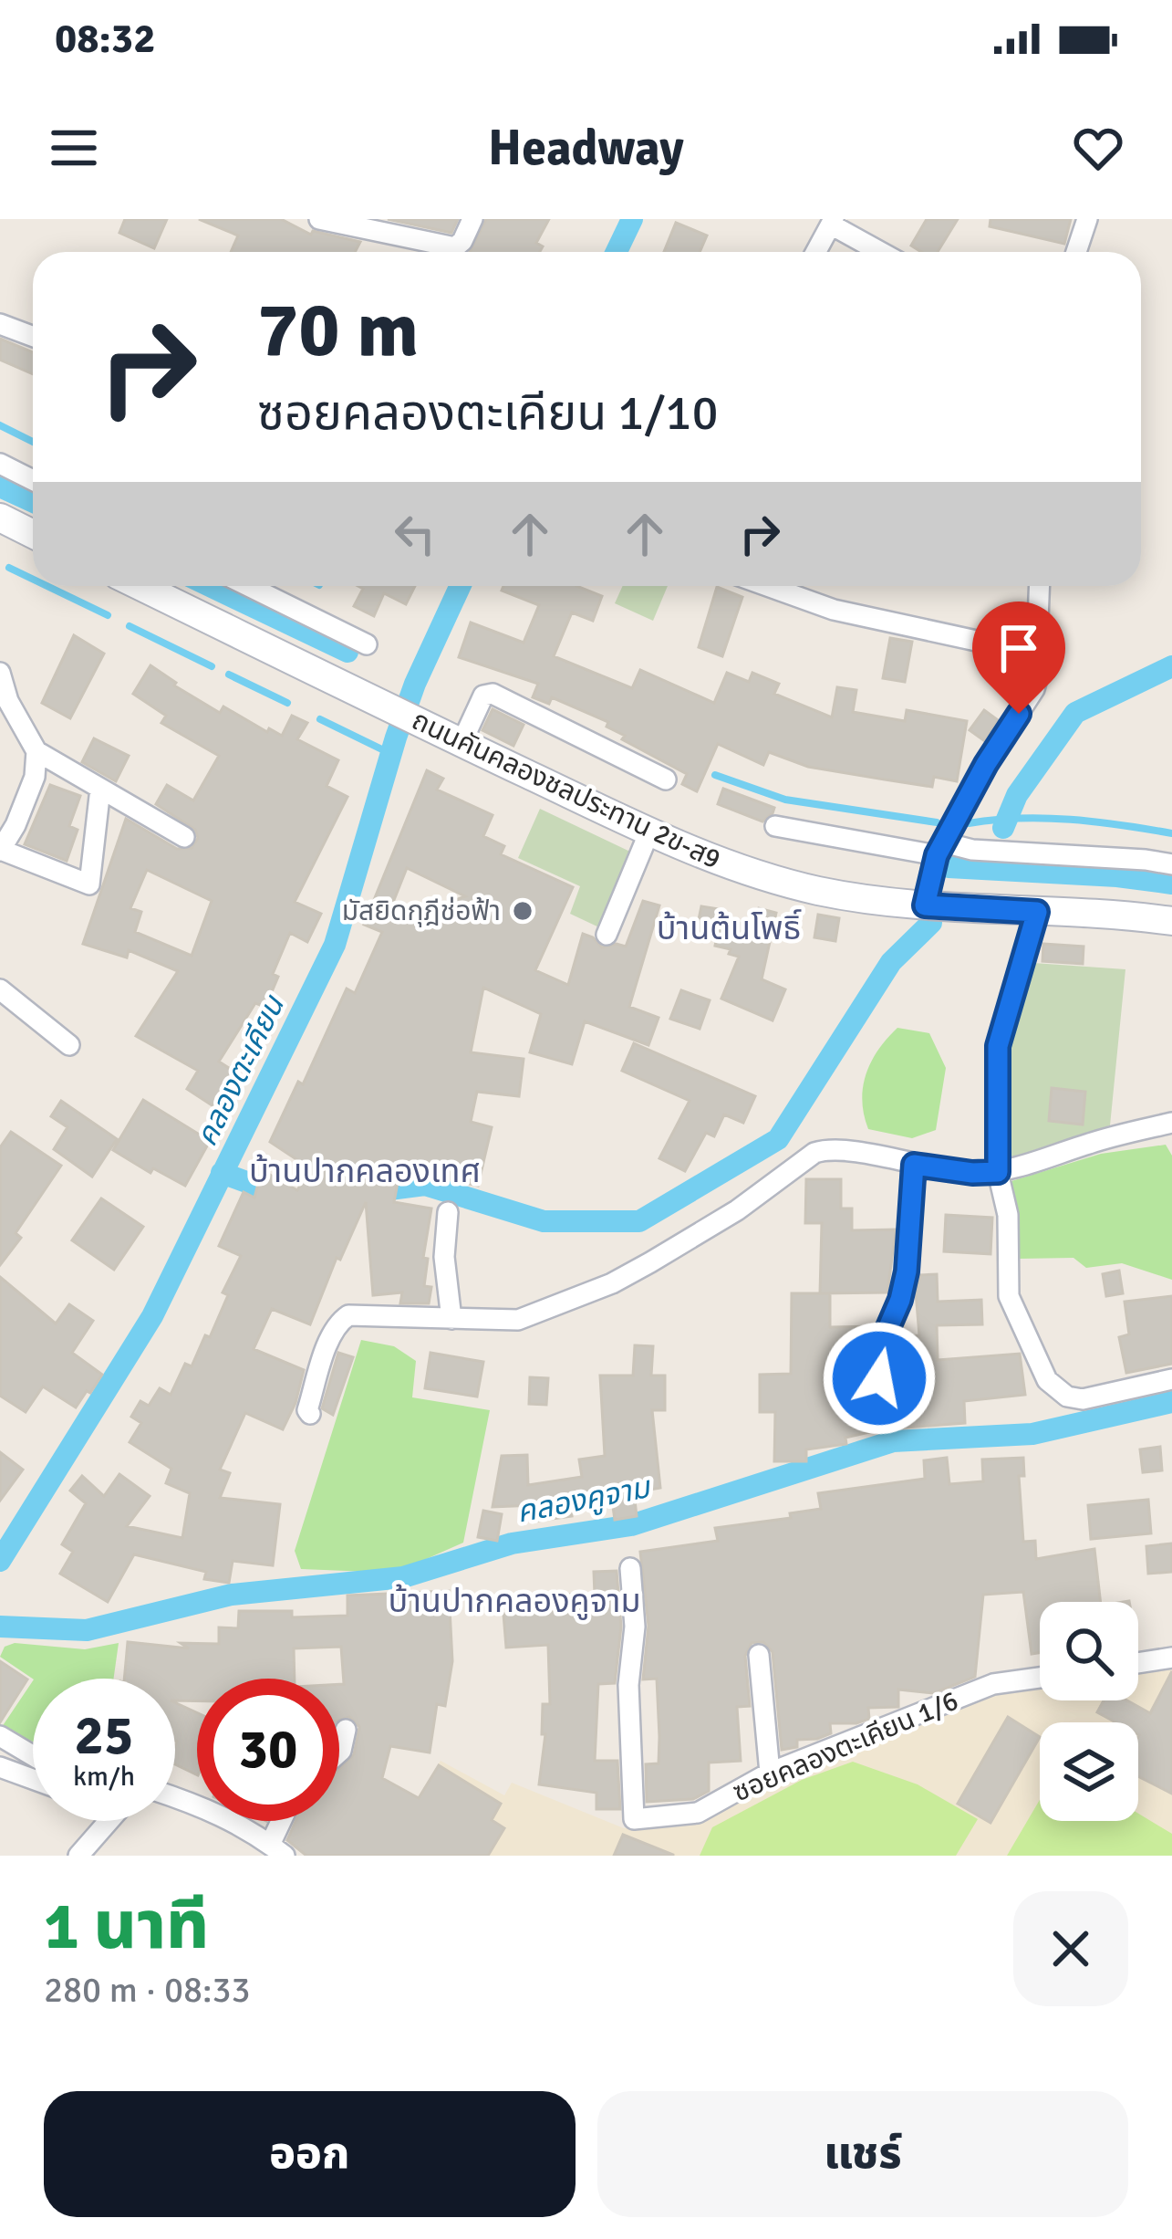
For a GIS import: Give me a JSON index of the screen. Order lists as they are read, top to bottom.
{
  "streets": {
    "street": ["ถนนคันคลองชลประทาน 2ข-ส9", "ซอยคลองตะเคียน 1/6"]
  },
  "districts": ["บ้านต้นโพธิ์", "บ้านปากคลองเทศ", "บ้านปากคลองคูจาม"],
  "water": ["คลองตะเคียน", "คลองคูจาม"],
  "places": ["มัสยิดกุฎีช่อฟ้า"],
  "page": {
    "status": "08:32",
    "header": "Headway",
    "turn": ["70 m", "ซอยคลองตะเคียน 1/10"],
    "speed": "25 km/h",
    "limit": "30",
    "heading": ["1 นาที", "280 m · 08:33"],
    "buttons": ["ออก", "แชร์"]
  }
}
